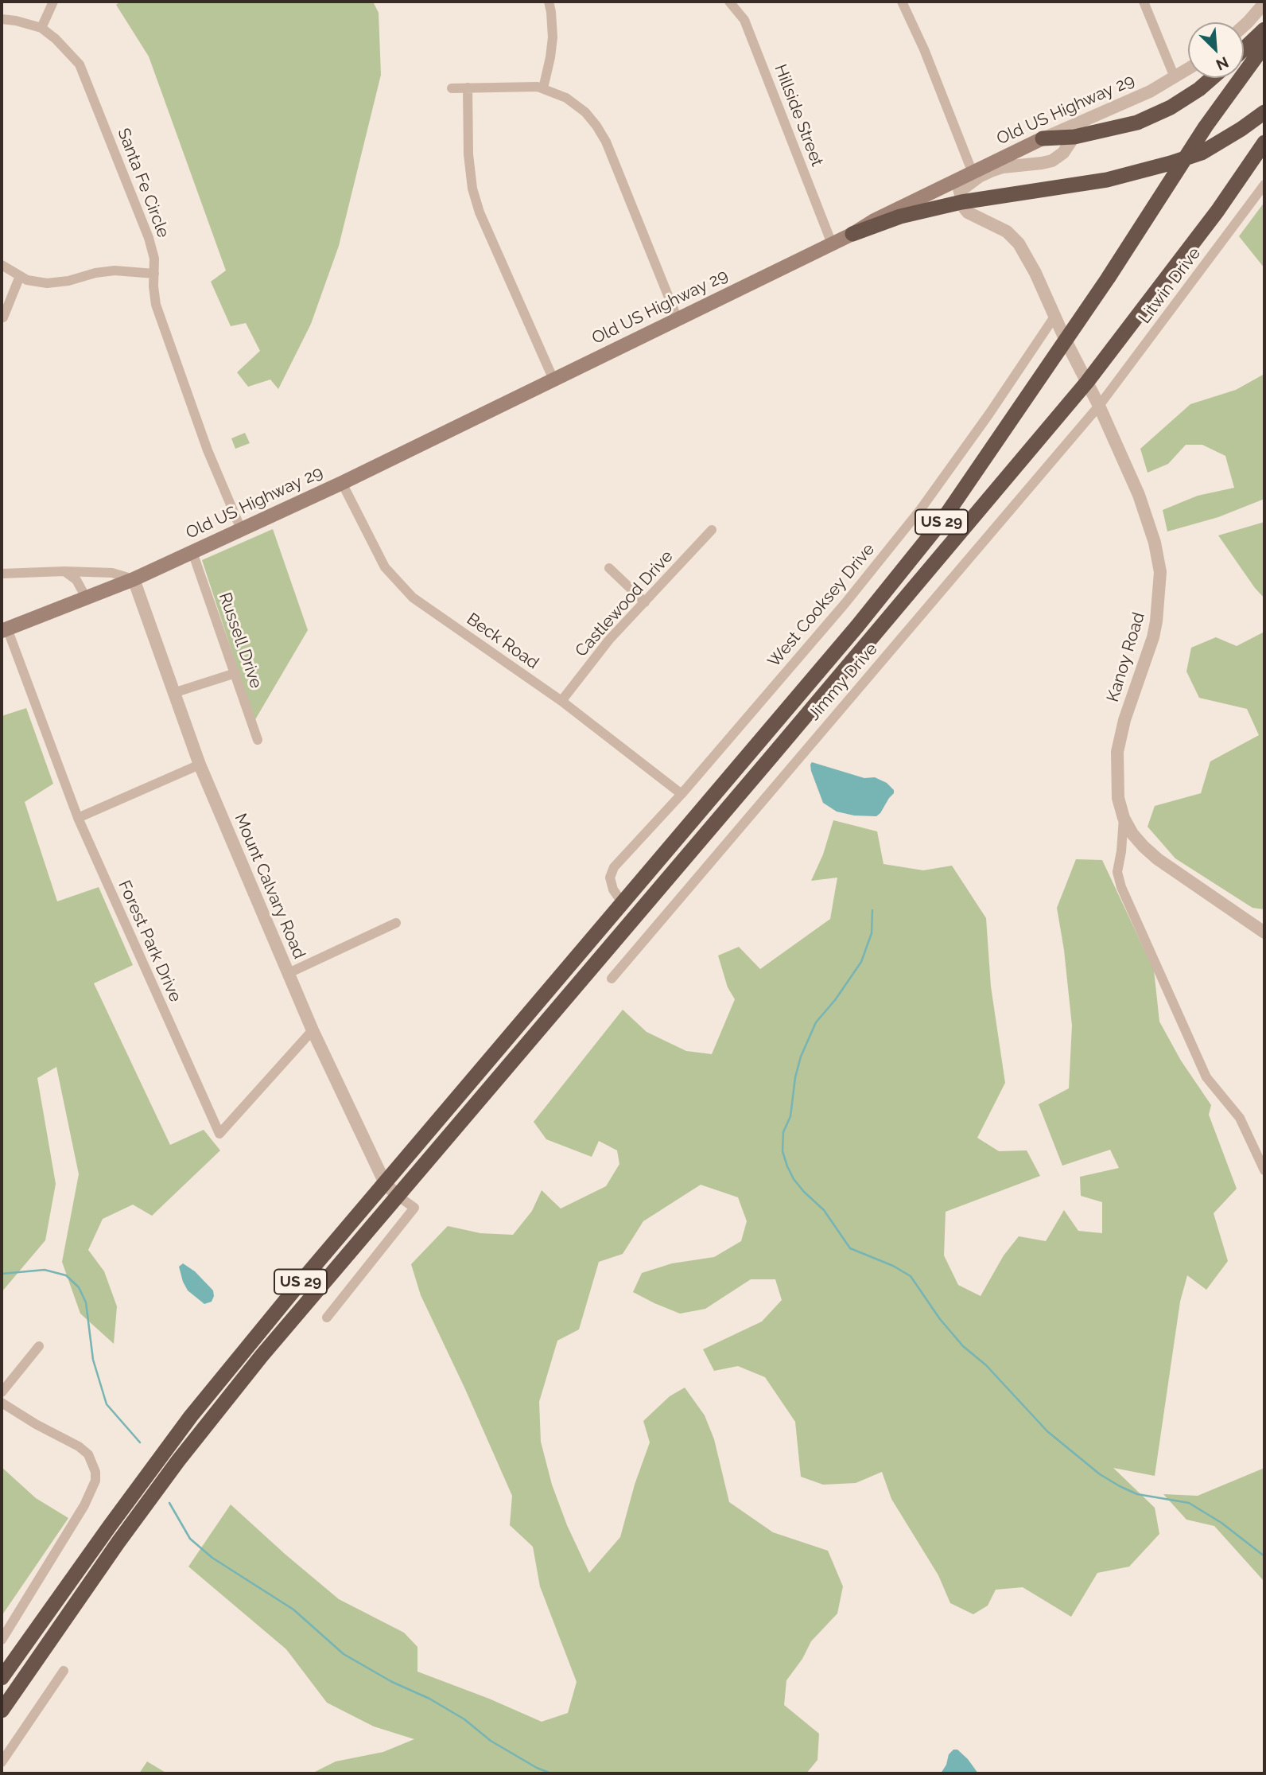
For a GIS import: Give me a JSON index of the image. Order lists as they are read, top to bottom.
{
  "streets": {
    "highway": ["US 29"],
    "main road": ["Old US Highway 29"],
    "street": [
      "Hillside Street",
      "Santa Fe Circle",
      "Litwin Drive",
      "Castlewood Drive",
      "West Cooksey Drive",
      "Russell Drive",
      "Beck Road",
      "Kanoy Road",
      "Jimmy Drive",
      "Mount Calvary Road",
      "Forest Park Drive"
    ]
  },
  "crossings": [
    ["Old US Highway 29", "Hillside Street"],
    ["Old US Highway 29", "Santa Fe Circle"],
    ["Old US Highway 29", "Russell Drive"],
    ["Old US Highway 29", "Beck Road"],
    ["Old US Highway 29", "Kanoy Road"],
    ["Old US Highway 29", "Mount Calvary Road"],
    ["Old US Highway 29", "Forest Park Drive"],
    ["Litwin Drive", "Kanoy Road"],
    ["Litwin Drive", "Jimmy Drive"],
    ["US 29", "West Cooksey Drive"],
    ["US 29", "Kanoy Road"],
    ["US 29", "Mount Calvary Road"],
    ["Castlewood Drive", "Beck Road"],
    ["West Cooksey Drive", "Beck Road"],
    ["West Cooksey Drive", "Kanoy Road"],
    ["Kanoy Road", "Jimmy Drive"],
    ["Mount Calvary Road", "Forest Park Drive"]
  ],
  "north": "bottom right"
}
